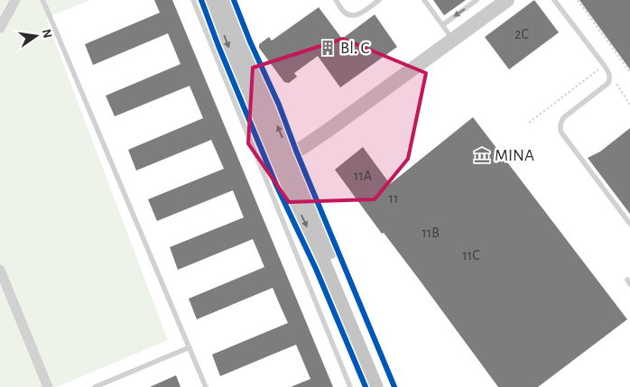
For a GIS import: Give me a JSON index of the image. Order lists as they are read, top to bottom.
{
  "places": {
    "building": ["Bl. C"],
    "museum": ["MINA"]
  },
  "house_numbers": [
    "2C",
    "11A",
    "11",
    "11B",
    "11C"
  ],
  "north": "right"
}
